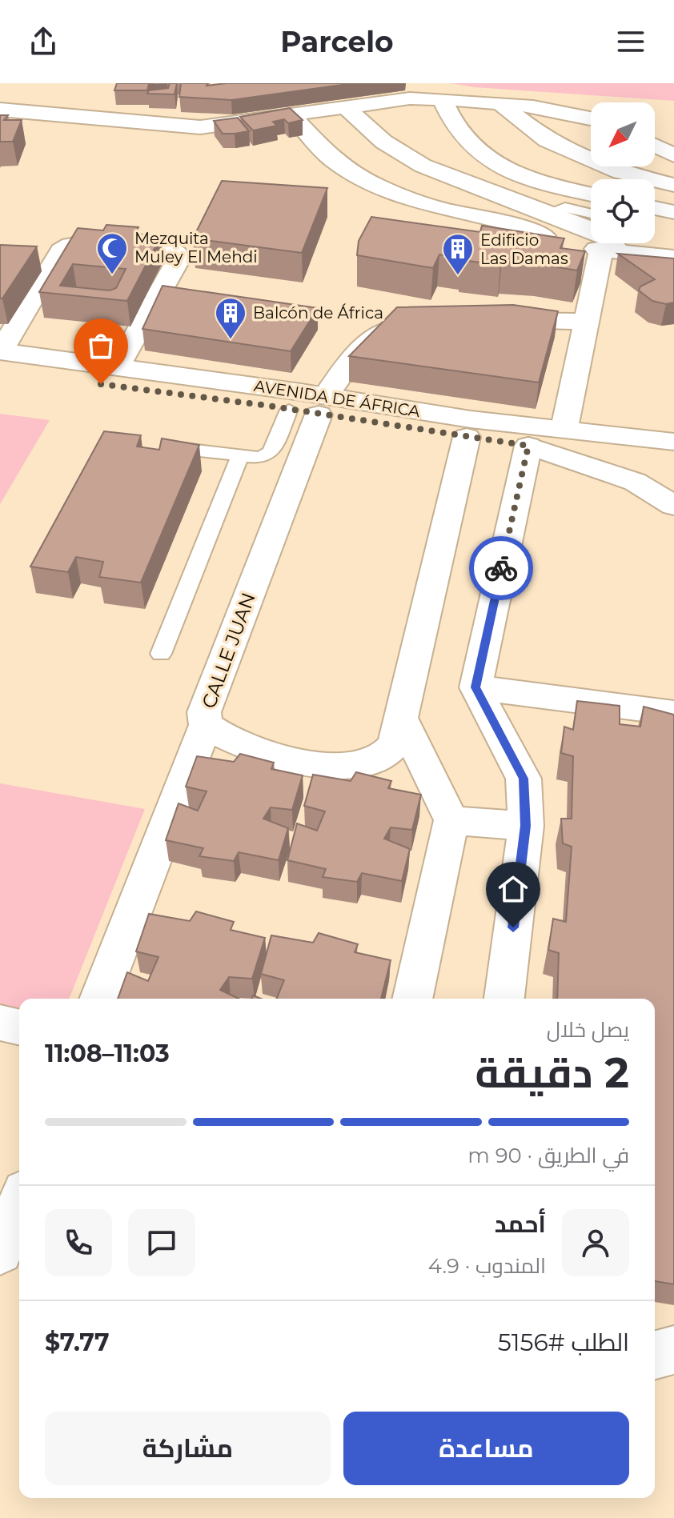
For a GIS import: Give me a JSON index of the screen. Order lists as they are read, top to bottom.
{
  "streets": {
    "street": ["AVENIDA DE ÁFRICA", "CALLE JUAN"]
  },
  "crossings": [
    ["AVENIDA DE ÁFRICA", "CALLE JUAN"]
  ],
  "places": {
    "mosque": ["Mezquita Muley El Mehdi"],
    "building": ["Edificio Las Damas", "Balcón de África"]
  },
  "north": "bottom left",
  "page": {
    "header": "Parcelo",
    "heading": ["2 دقيقة", "يصل خلال", "11:03–11:08"],
    "panel": [
      "أحمد",
      "المندوب · 4.9",
      "الطلب #5156",
      "$7.77"
    ],
    "bar": "في الطريق · 90 m",
    "buttons": ["مساعدة", "مشاركة"]
  }
}
